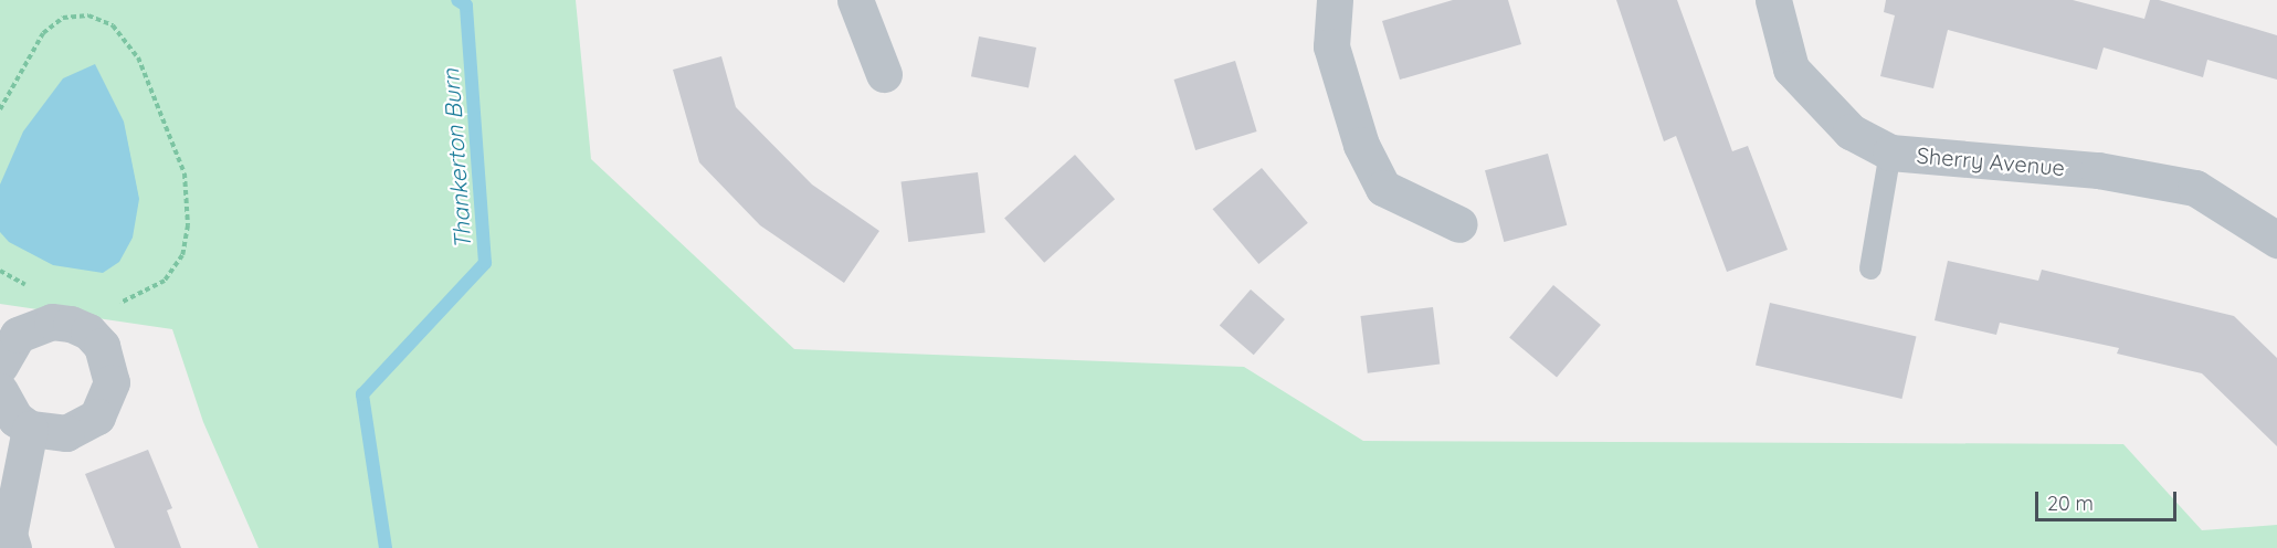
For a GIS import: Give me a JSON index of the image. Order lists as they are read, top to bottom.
{
  "streets": {
    "street": ["Sherry Avenue"]
  },
  "water": ["Thankerton Burn"],
  "scale_bar": "20 m"
}
